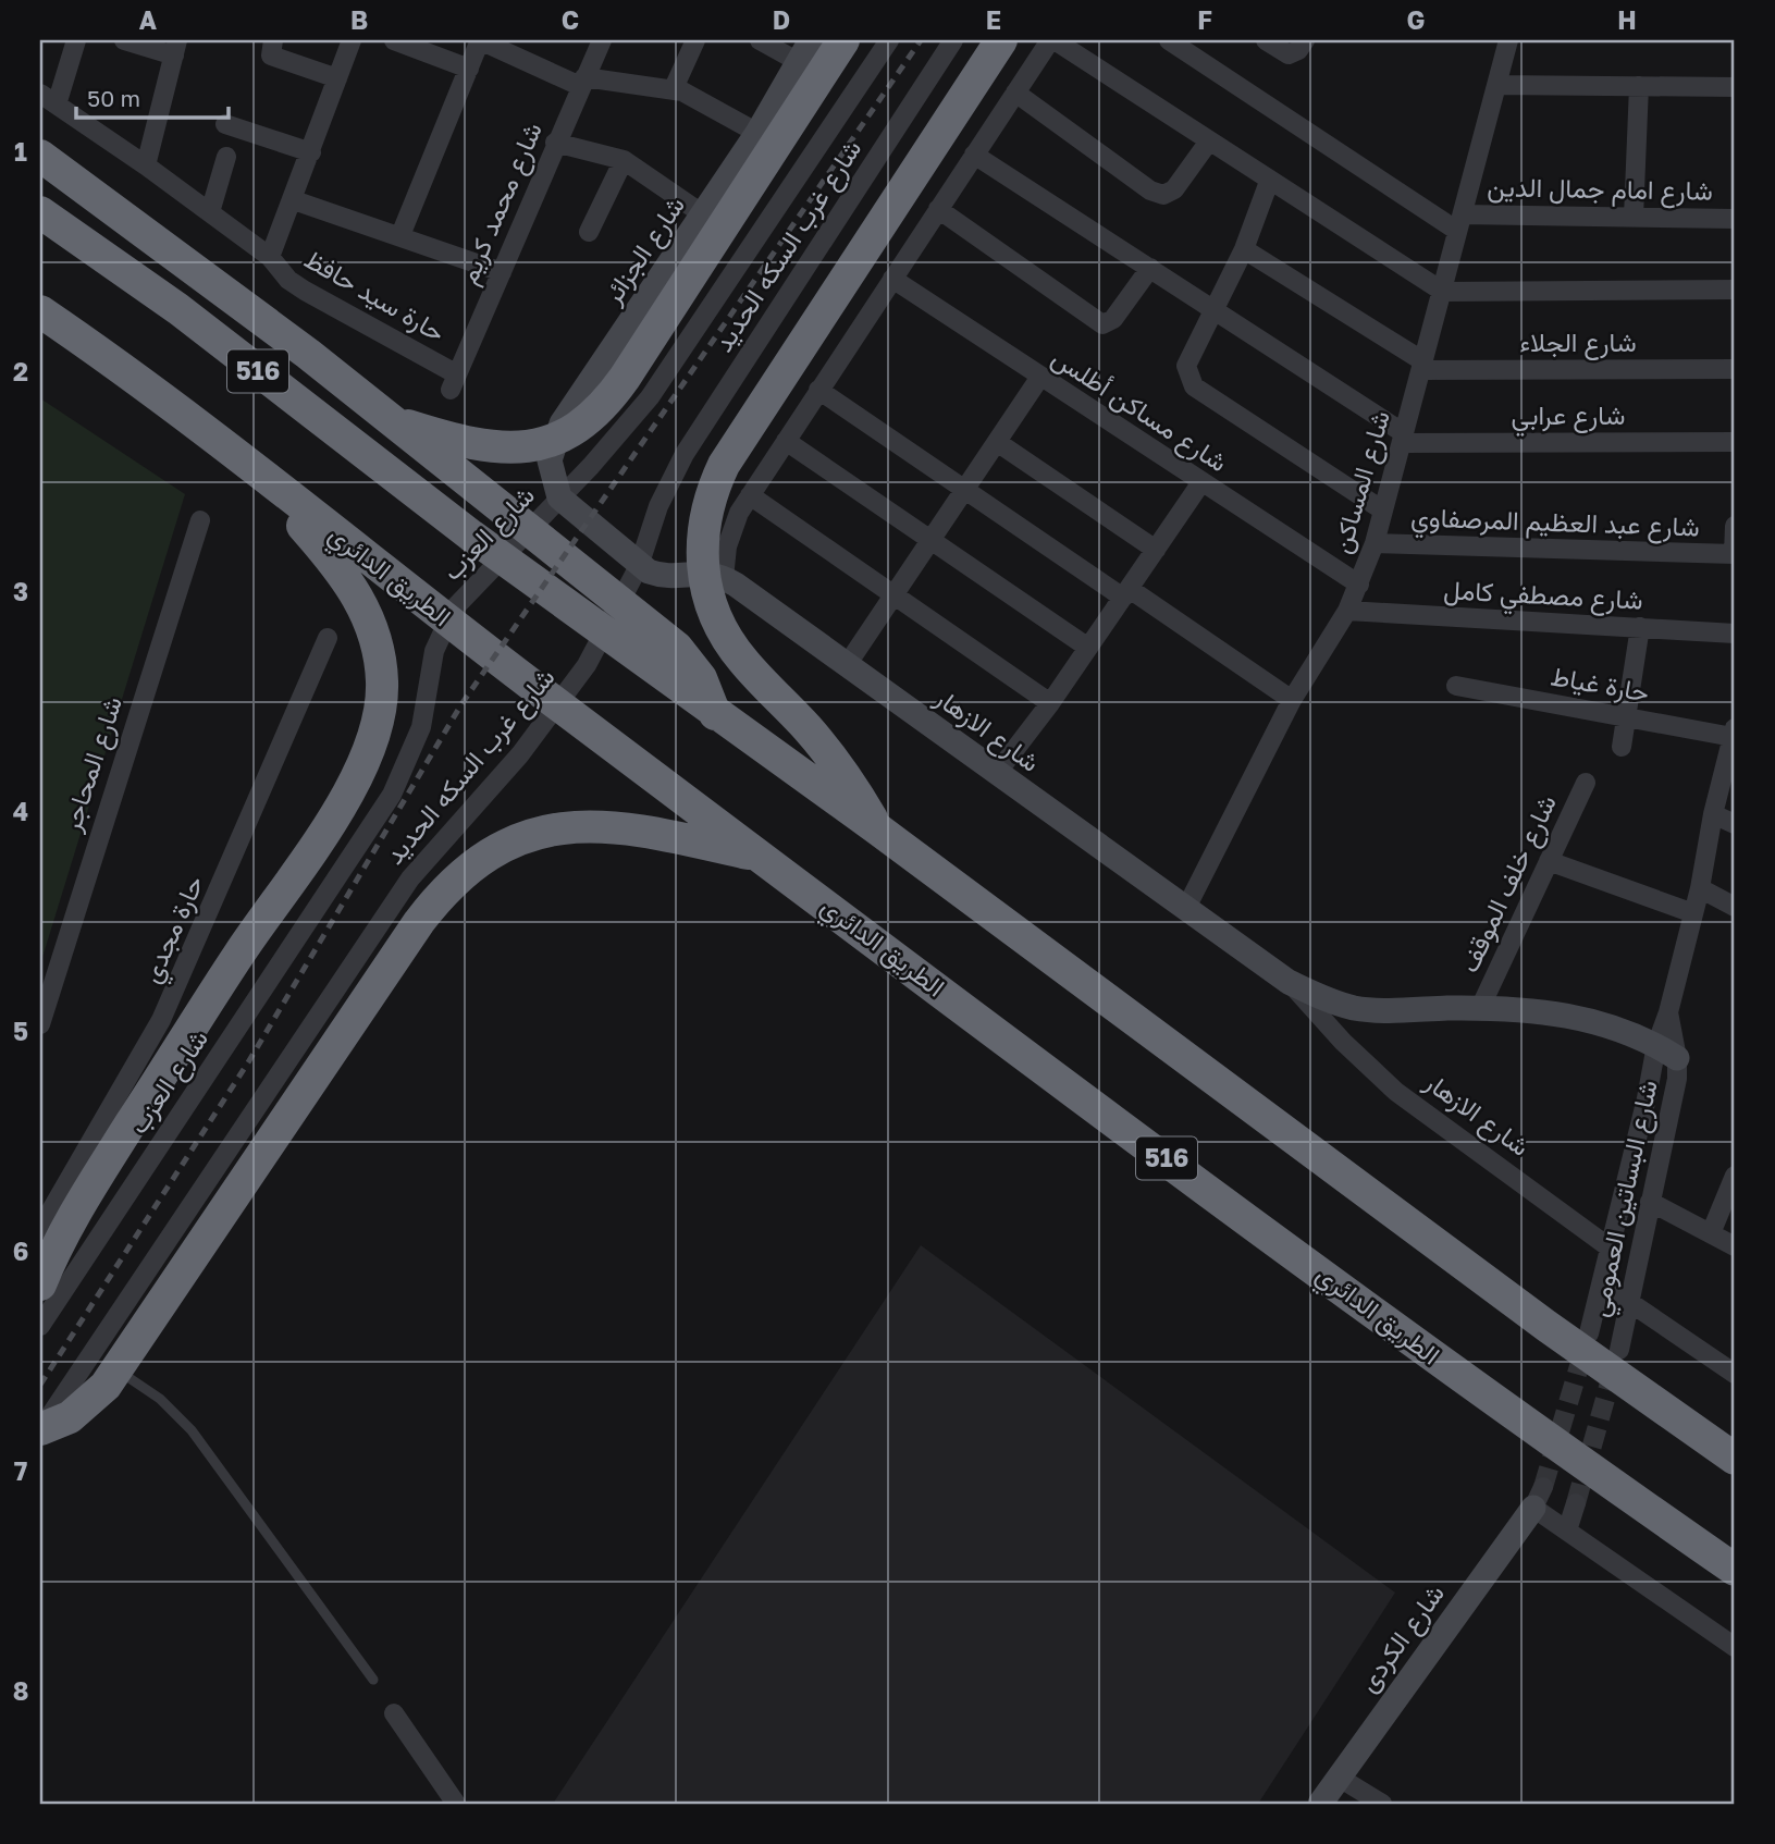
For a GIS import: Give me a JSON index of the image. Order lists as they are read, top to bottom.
{
  "streets": {
    "highway": ["516", "الطريق الدائري"],
    "street": [
      "شارع امام جمال الدين",
      "شارع محمد كريم",
      "شارع غرب السكه الحديد",
      "شارع الجزائر",
      "حارة سيد حافظ",
      "شارع الجلاء",
      "شارع مساكن أطلس",
      "شارع عرابي",
      "شارع المساكن",
      "شارع عبد العظيم المرصفاوي",
      "شارع العزب",
      "شارع مصطفي كامل",
      "حارة غياط",
      "شارع الازهار",
      "شارع المحاجر",
      "شارع خلف الموقف",
      "حارة مجدي",
      "شارع البساتين العمومي",
      "شارع الكردى"
    ]
  },
  "crossings": [
    ["شارع امام جمال الدين", "شارع المساكن"],
    ["شارع محمد كريم", "حارة سيد حافظ"],
    ["شارع غرب السكه الحديد", "شارع الازهار"],
    ["شارع الجزائر", "شارع العزب"],
    ["شارع الجلاء", "شارع المساكن"],
    ["شارع مساكن أطلس", "شارع المساكن"],
    ["شارع عرابي", "شارع المساكن"],
    ["شارع المساكن", "شارع عبد العظيم المرصفاوي"],
    ["شارع المساكن", "شارع مصطفي كامل"],
    ["شارع المساكن", "شارع الازهار"],
    ["حارة غياط", "شارع البساتين العمومي"],
    ["شارع الازهار", "شارع خلف الموقف"],
    ["شارع الازهار", "شارع البساتين العمومي"]
  ],
  "scale_bar": "50 m",
  "grid": {
    "columns": [
      "A",
      "B",
      "C",
      "D",
      "E",
      "F",
      "G",
      "H"
    ],
    "rows": [
      "1",
      "2",
      "3",
      "4",
      "5",
      "6",
      "7",
      "8"
    ]
  }
}
